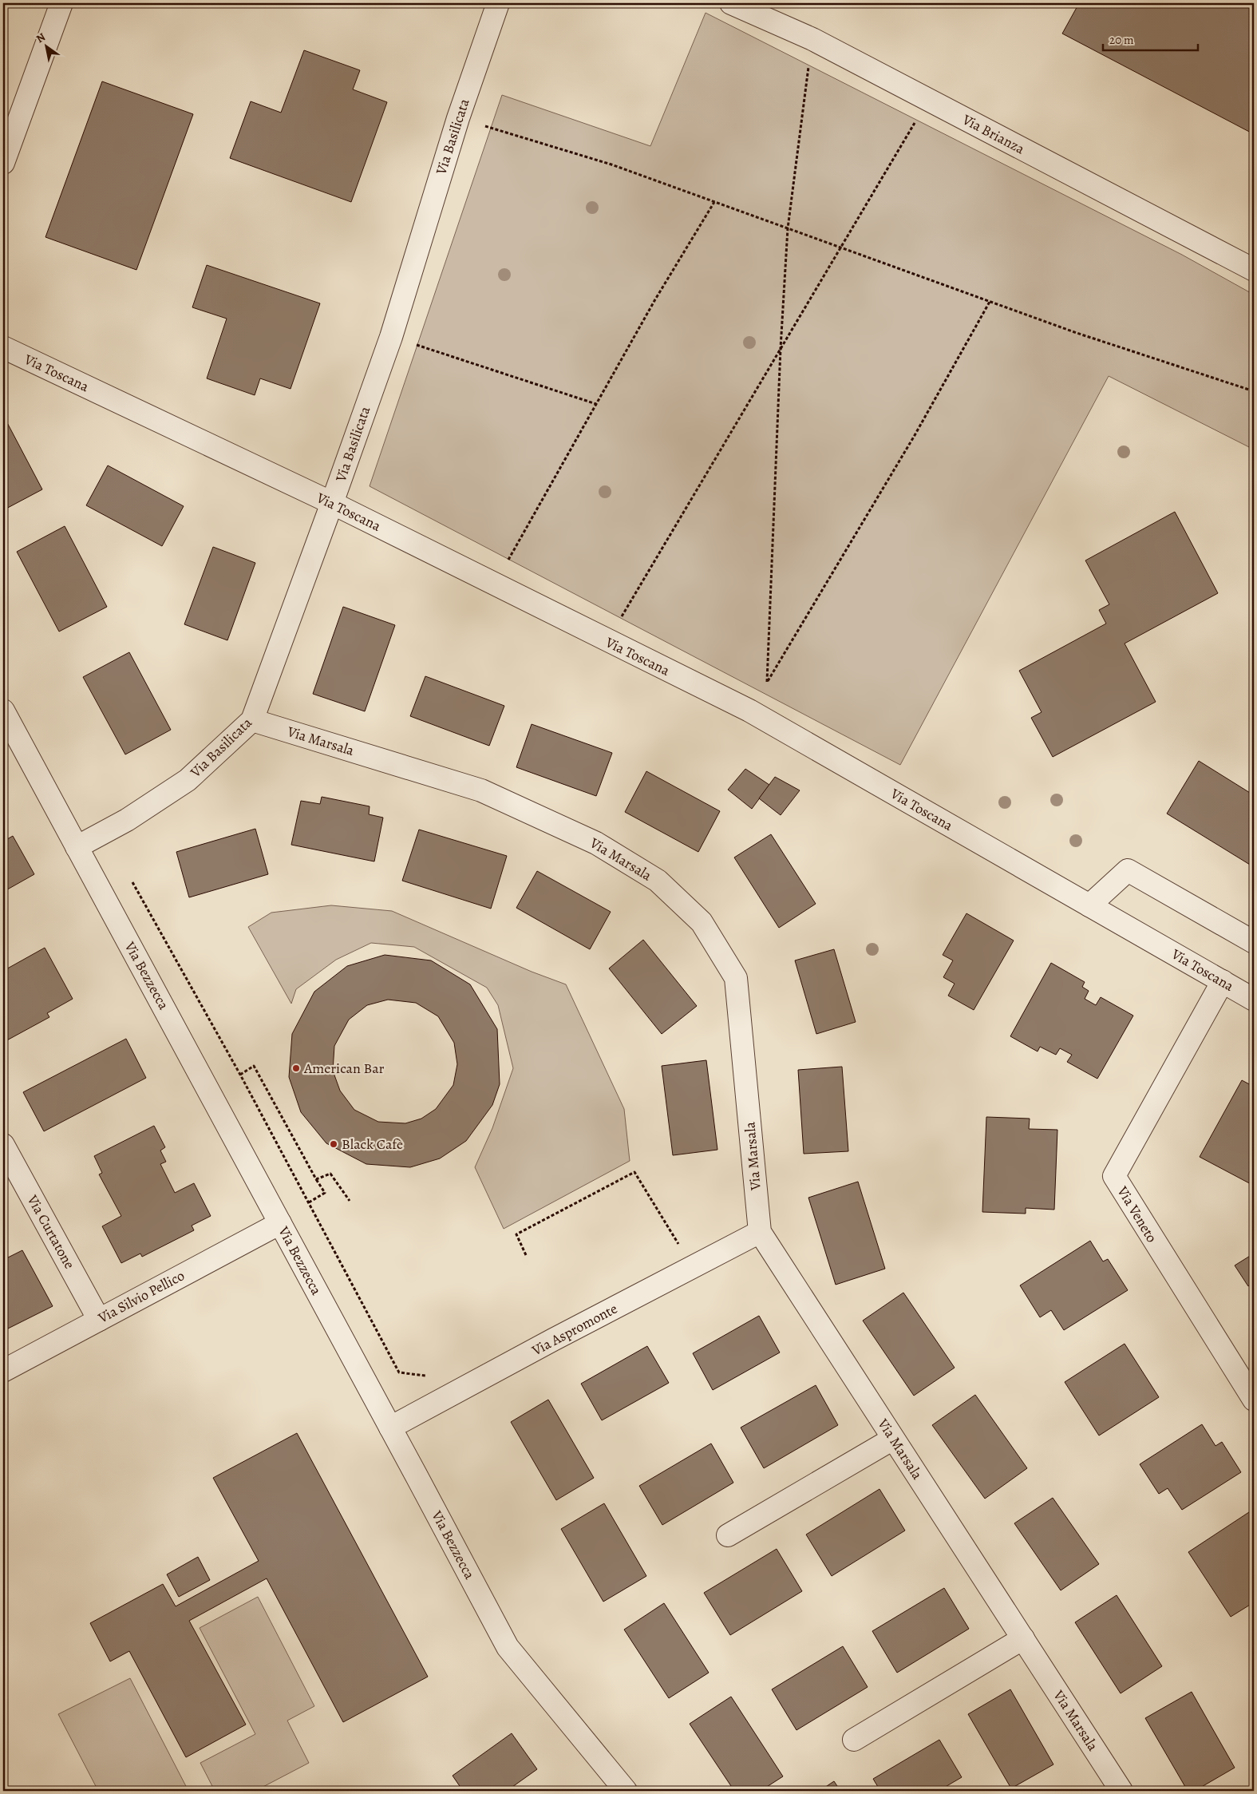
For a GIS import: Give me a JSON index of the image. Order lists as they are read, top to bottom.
{
  "streets": {
    "street": [
      "Via Brianza",
      "Via Basilicata",
      "Via Toscana",
      "Via Marsala",
      "Via Bezzecca",
      "Via Veneto",
      "Via Curtatone",
      "Via Silvio Pellico",
      "Via Aspromonte"
    ]
  },
  "crossings": [
    ["Via Basilicata", "Via Toscana"],
    ["Via Basilicata", "Via Marsala"],
    ["Via Basilicata", "Via Bezzecca"],
    ["Via Toscana", "Via Veneto"],
    ["Via Marsala", "Via Aspromonte"],
    ["Via Bezzecca", "Via Silvio Pellico"],
    ["Via Bezzecca", "Via Aspromonte"],
    ["Via Curtatone", "Via Silvio Pellico"]
  ],
  "places": ["American Bar", "Black Cafè"],
  "scale_bar": "20 m",
  "north": "top left"
}
